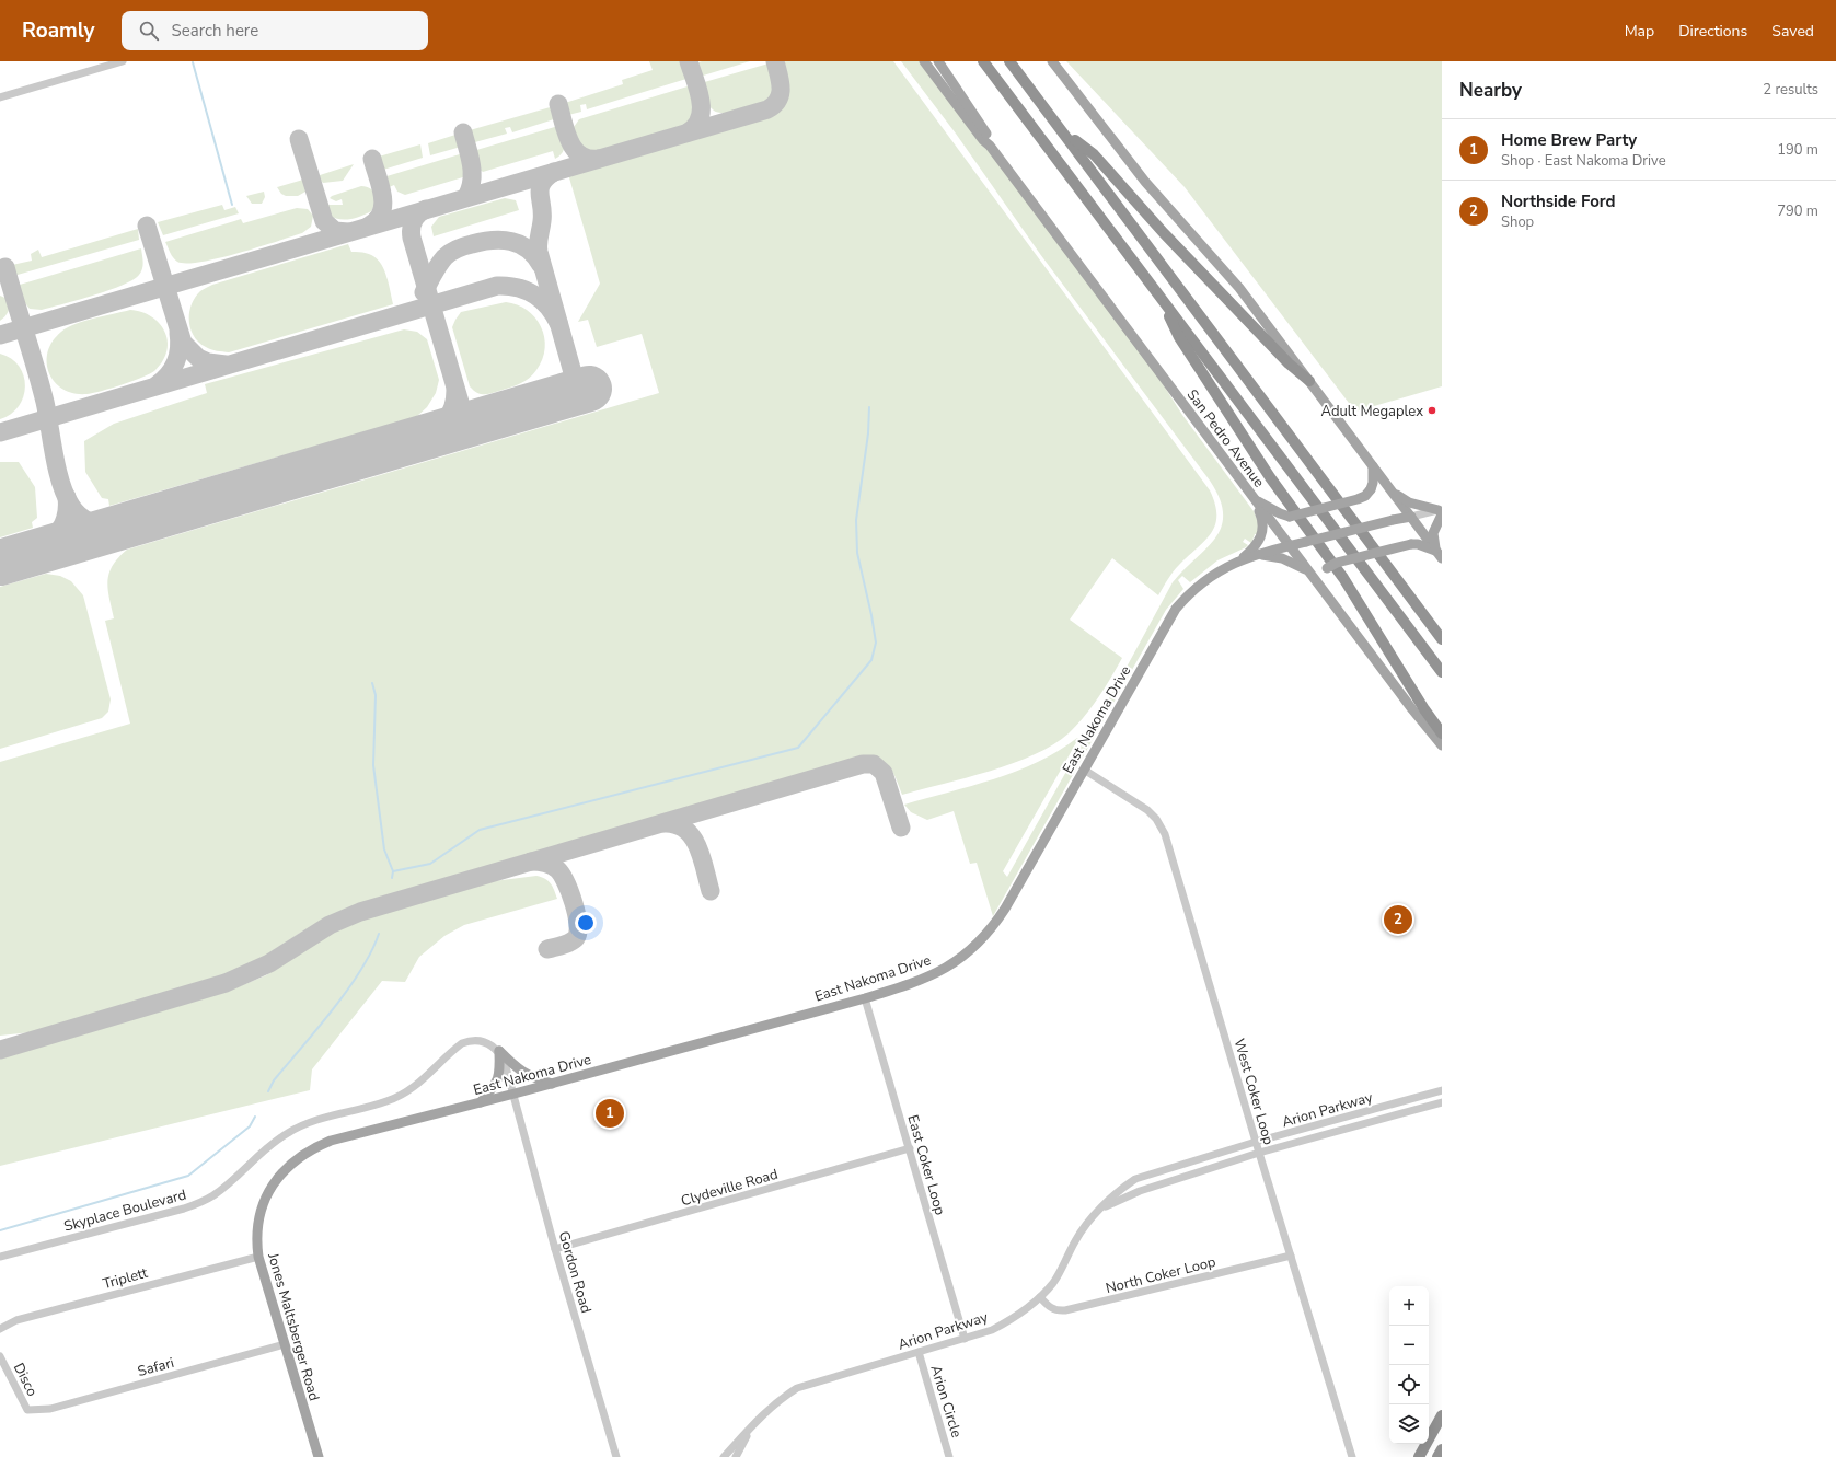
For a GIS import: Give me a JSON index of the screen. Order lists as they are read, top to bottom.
{
  "streets": {
    "main road": ["San Pedro Avenue", "East Nakoma Drive", "Jones Maltsberger Road"],
    "street": [
      "West Coker Loop",
      "Arion Parkway",
      "East Coker Loop",
      "Clydeville Road",
      "Skyplace Boulevard",
      "Gordon Road",
      "North Coker Loop",
      "Triplett",
      "Safari",
      "Disco",
      "Arion Circle"
    ]
  },
  "crossings": [
    ["San Pedro Avenue", "East Nakoma Drive"],
    ["East Nakoma Drive", "West Coker Loop"],
    ["East Nakoma Drive", "East Coker Loop"],
    ["East Nakoma Drive", "Gordon Road"],
    ["East Nakoma Drive", "Jones Maltsberger Road"],
    ["West Coker Loop", "Arion Parkway"],
    ["West Coker Loop", "North Coker Loop"],
    ["Arion Parkway", "East Coker Loop"],
    ["Arion Parkway", "North Coker Loop"],
    ["Arion Parkway", "Arion Circle"],
    ["East Coker Loop", "Clydeville Road"],
    ["Clydeville Road", "Gordon Road"],
    ["Triplett", "Jones Maltsberger Road"],
    ["Jones Maltsberger Road", "Safari"],
    ["Safari", "Disco"]
  ],
  "places": ["Adult Megaplex"],
  "page": {
    "header": "Roamly",
    "search": "Search here",
    "nav": ["Map", "Directions", "Saved"],
    "heading": ["Nearby", "2 results"],
    "list": [
      {
        "mark": "1",
        "name": "Home Brew Party",
        "note": "Shop · East Nakoma Drive",
        "value": "190 m"
      },
      {
        "mark": "2",
        "name": "Northside Ford",
        "note": "Shop",
        "value": "790 m"
      }
    ],
    "pins": ["2", "1"],
    "map_buttons": ["+", "−"]
  }
}
